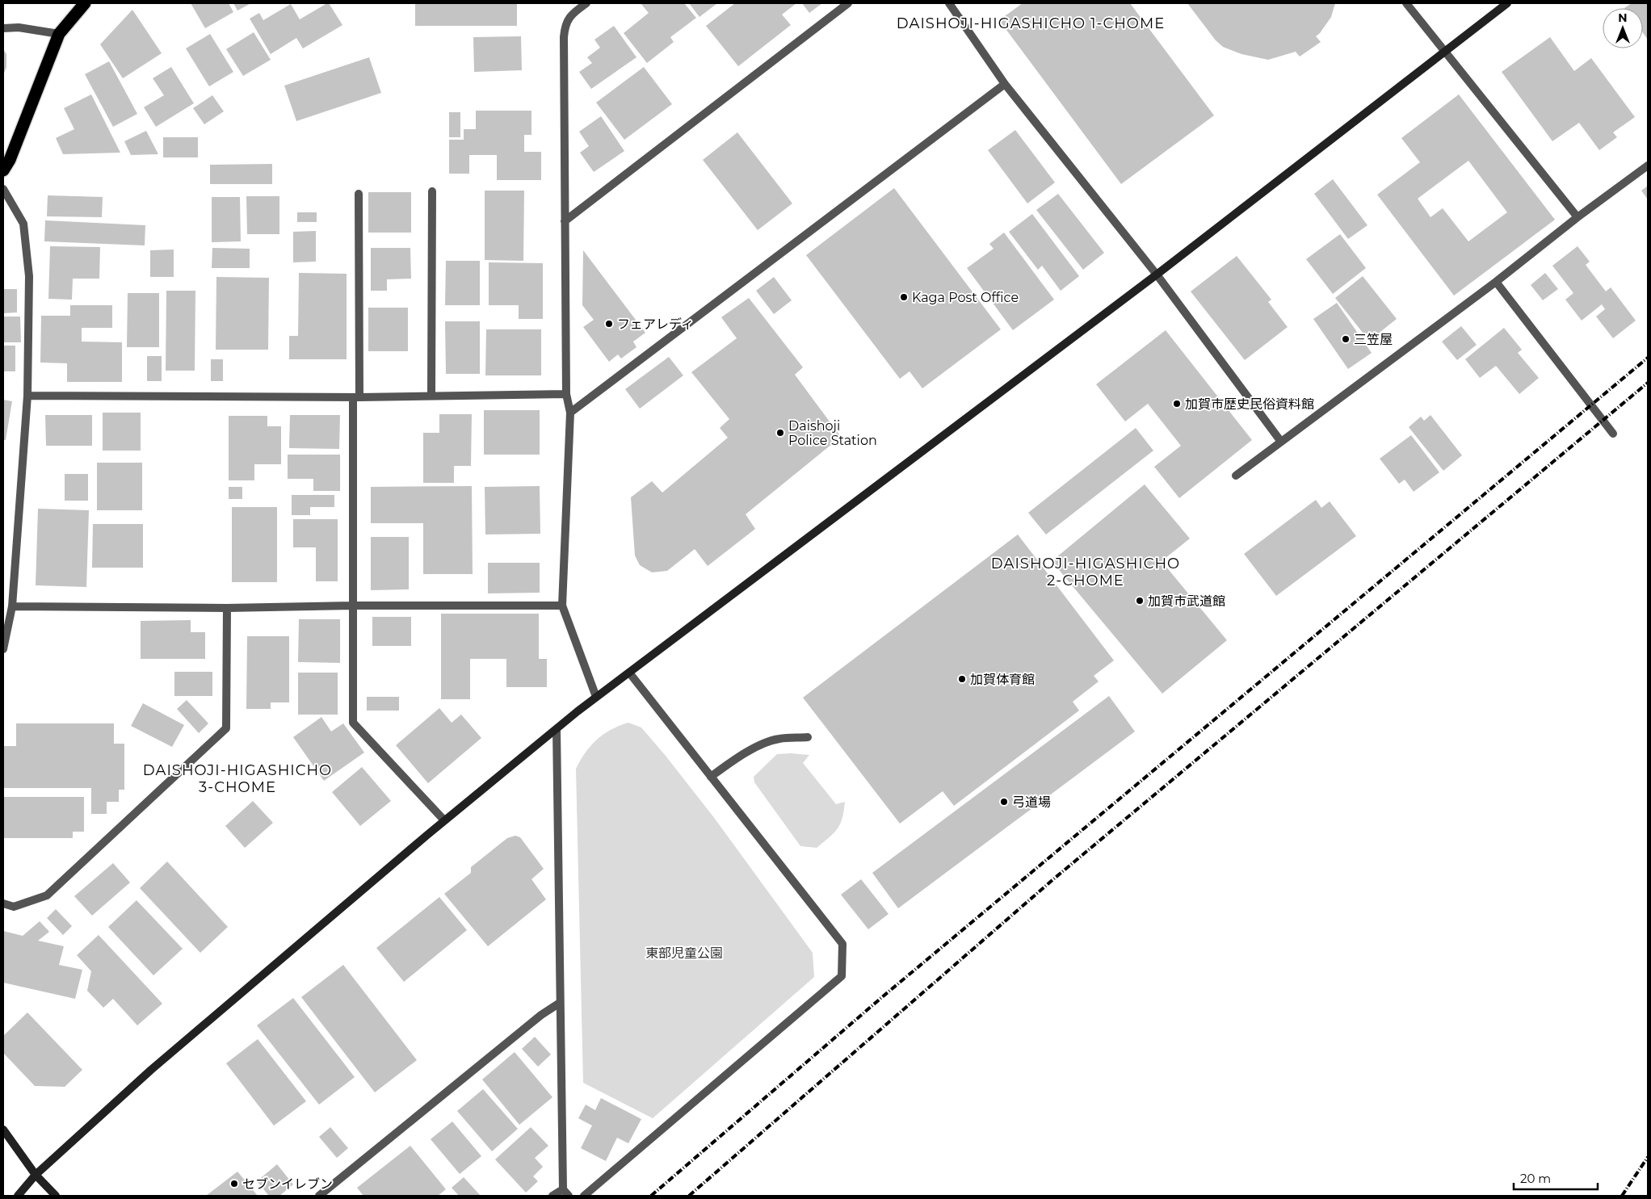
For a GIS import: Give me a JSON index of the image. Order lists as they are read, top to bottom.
{
  "districts": ["DAISHOJI-HIGASHICHO 1-CHOME", "DAISHOJI-HIGASHICHO 2-CHOME", "DAISHOJI-HIGASHICHO 3-CHOME"],
  "parks": ["東部児童公園"],
  "places": [
    "Kaga Post Office",
    "フェアレディ",
    "三笠屋",
    "加賀市歴史民俗資料館",
    "Daishoji Police Station",
    "加賀市武道館",
    "加賀体育館",
    "弓道場",
    "セブンイレブン"
  ],
  "scale_bar": "20 m",
  "north": "top"
}
